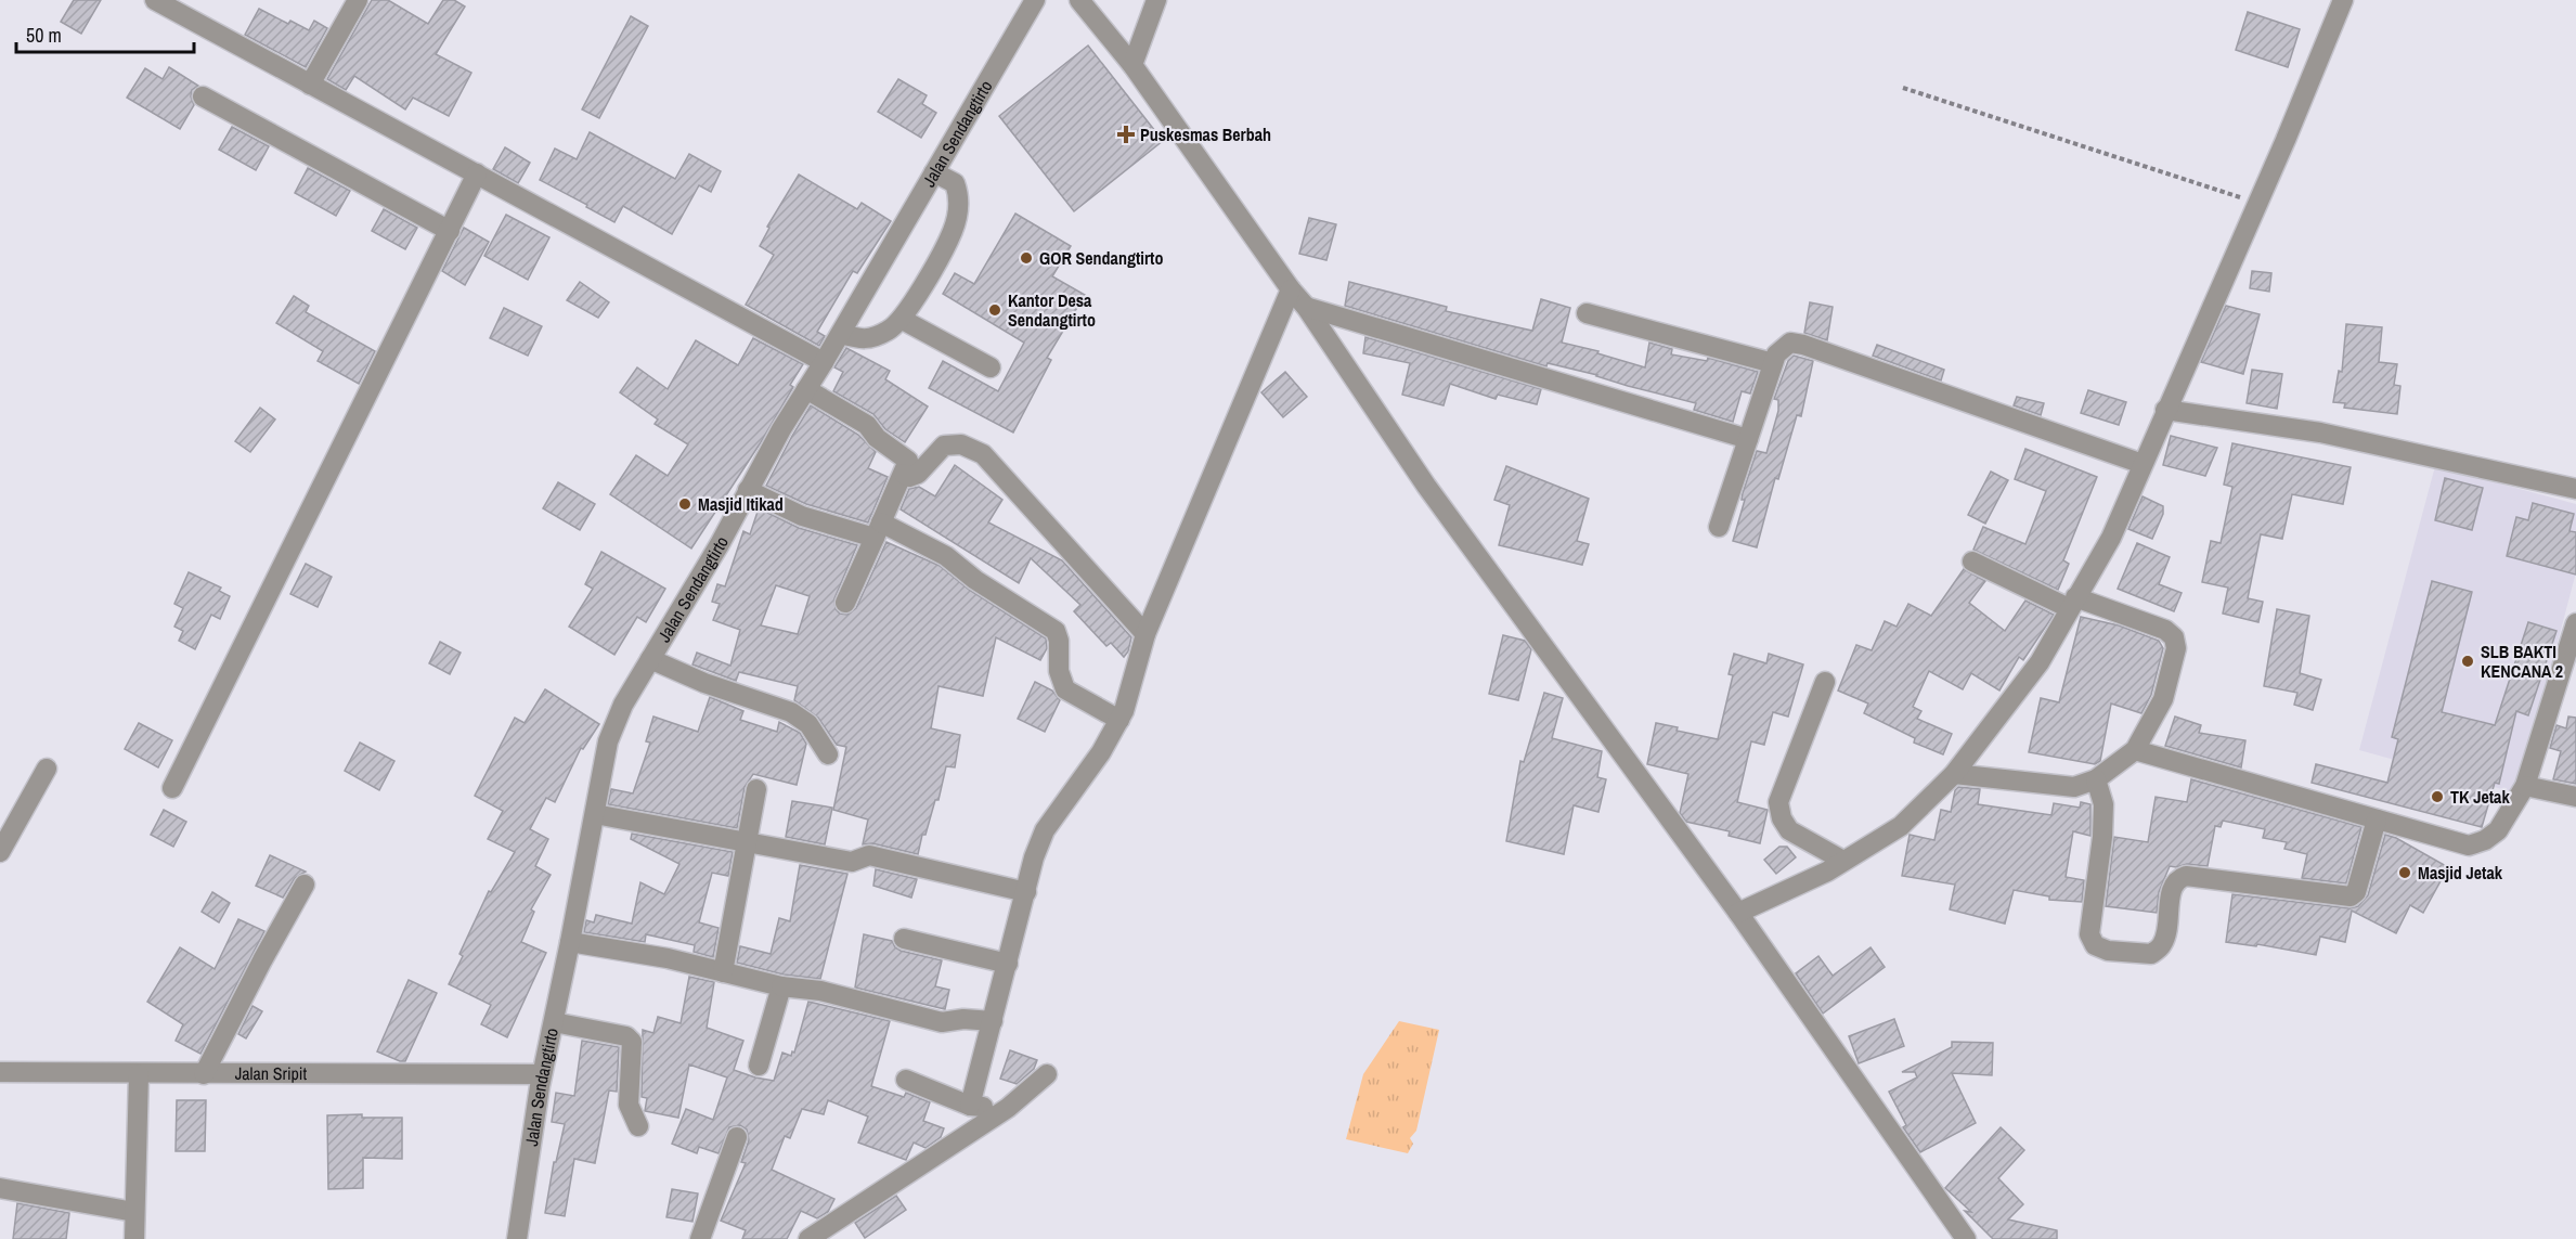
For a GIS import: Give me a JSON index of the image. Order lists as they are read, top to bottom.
{
  "streets": {
    "street": ["Jalan Sendangtirto", "Jalan Sripit"]
  },
  "crossings": [
    ["Jalan Sendangtirto", "Jalan Sripit"]
  ],
  "places": {
    "health": ["Puskesmas Berbah"],
    "other": [
      "GOR Sendangtirto",
      "Kantor Desa Sendangtirto",
      "Masjid Itikad",
      "SLB BAKTI KENCANA 2",
      "TK Jetak",
      "Masjid Jetak"
    ]
  },
  "scale_bar": "50 m"
}
